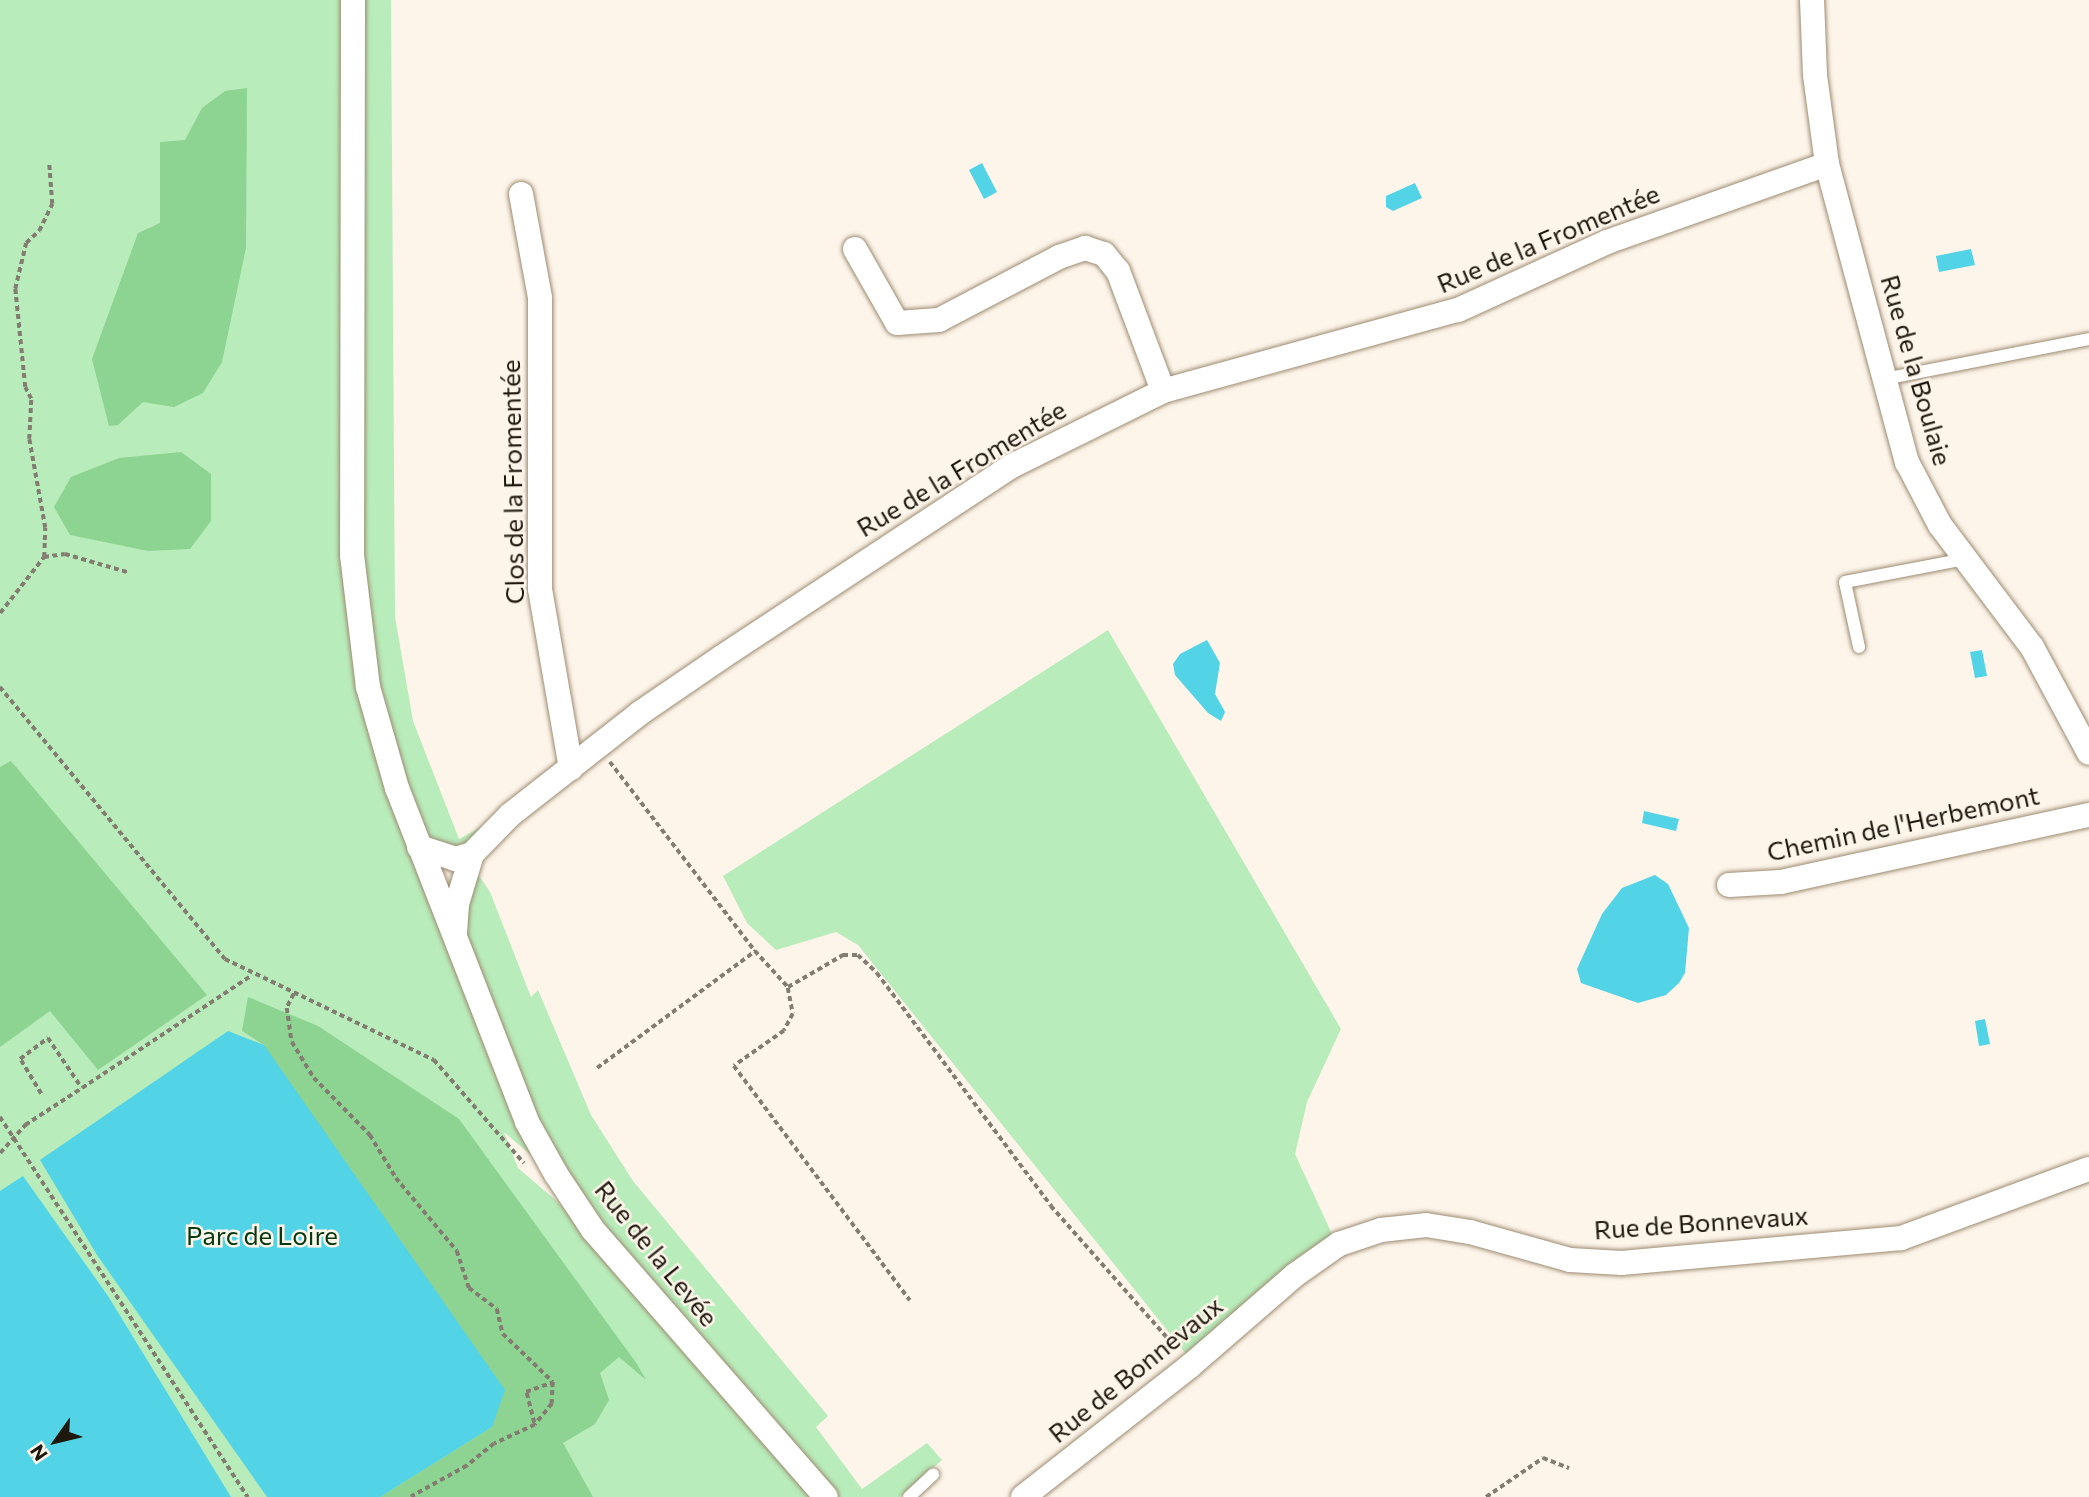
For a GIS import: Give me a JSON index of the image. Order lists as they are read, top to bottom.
{
  "streets": {
    "street": [
      "Rue de la Fromentée",
      "Rue de la Boulaie",
      "Clos de la Fromentée",
      "Chemin de l'Herbemont",
      "Rue de Bonnevaux",
      "Rue de la Levée"
    ]
  },
  "crossings": [
    ["Rue de la Fromentée", "Rue de la Boulaie"],
    ["Rue de la Fromentée", "Clos de la Fromentée"],
    ["Rue de la Fromentée", "Rue de la Levée"]
  ],
  "parks": ["Parc de Loire"],
  "north": "bottom left"
}
